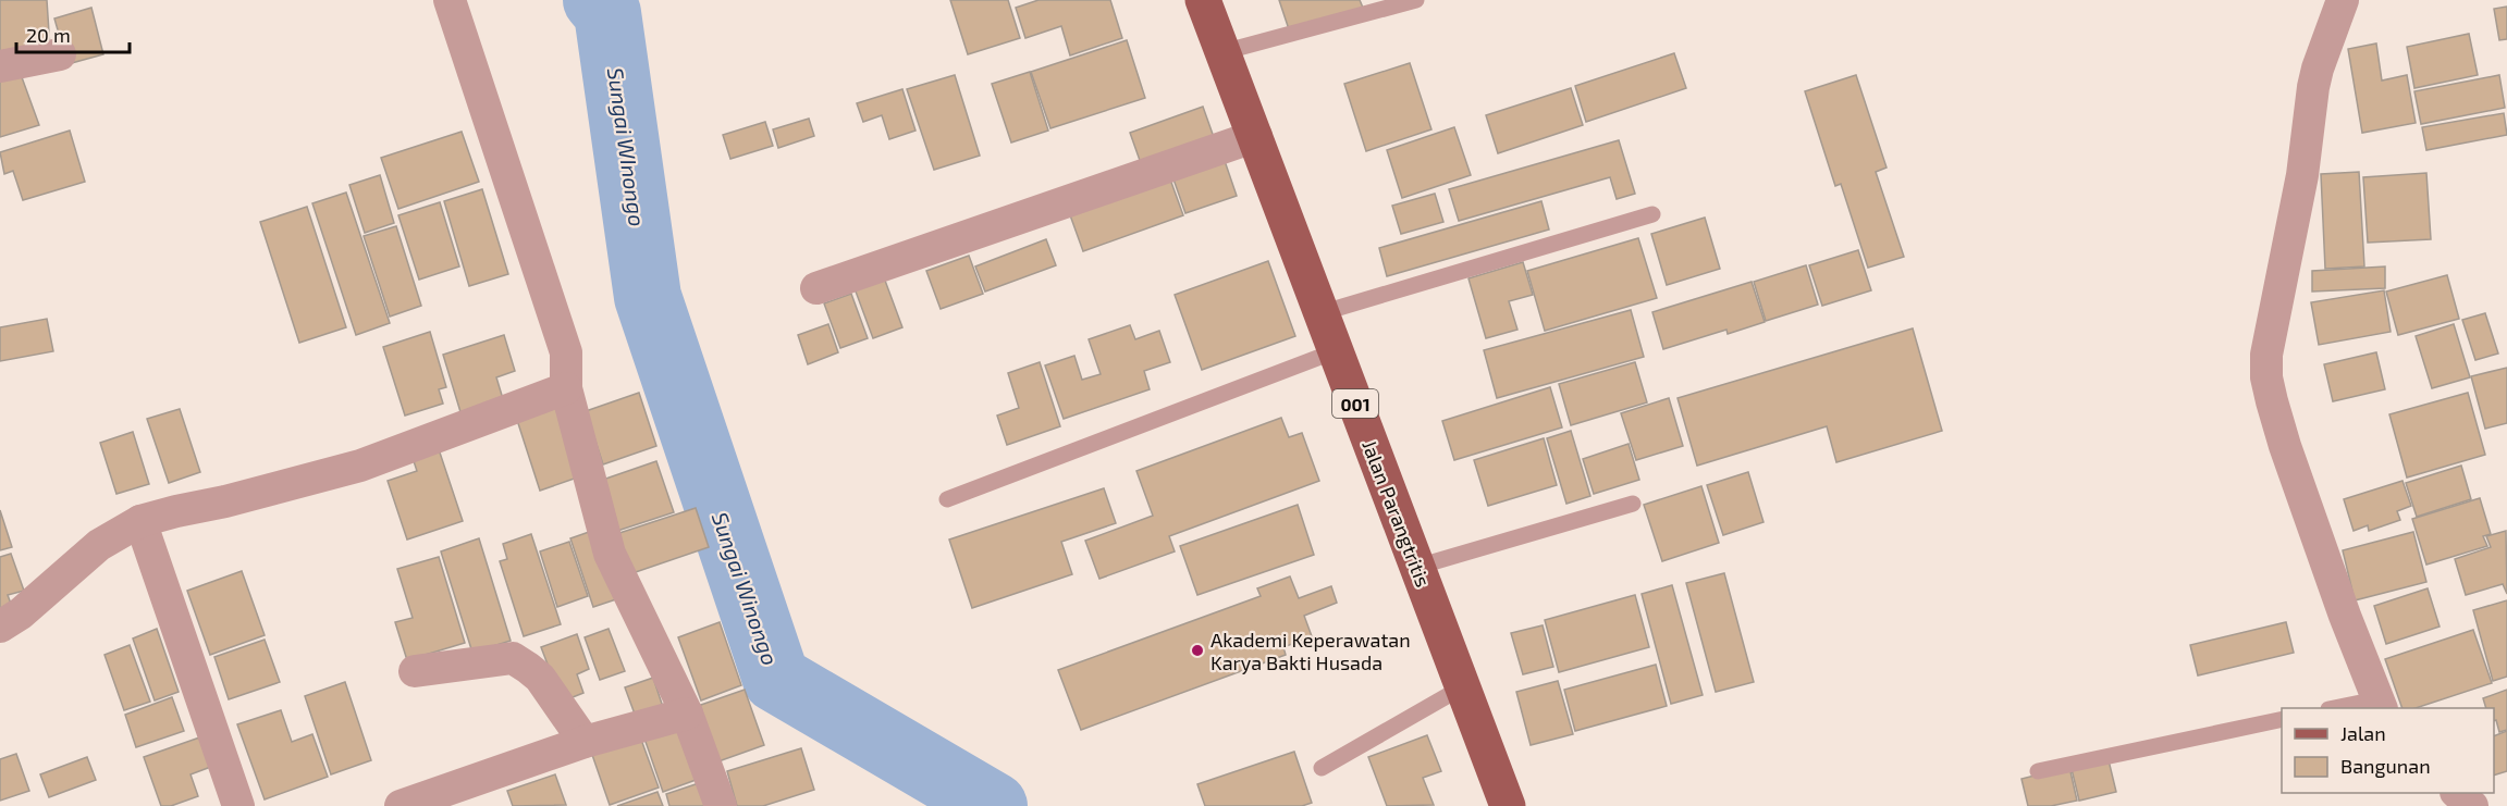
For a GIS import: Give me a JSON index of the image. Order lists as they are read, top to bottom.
{
  "streets": {
    "main road": ["001", "Jalan Parangtritis"]
  },
  "water": ["Sungai WInongo", "Sungai Winongo"],
  "places": ["Akademi Keperawatan Karya Bakti Husada"],
  "legend": ["Jalan", "Bangunan"],
  "scale_bar": "20 m"
}
